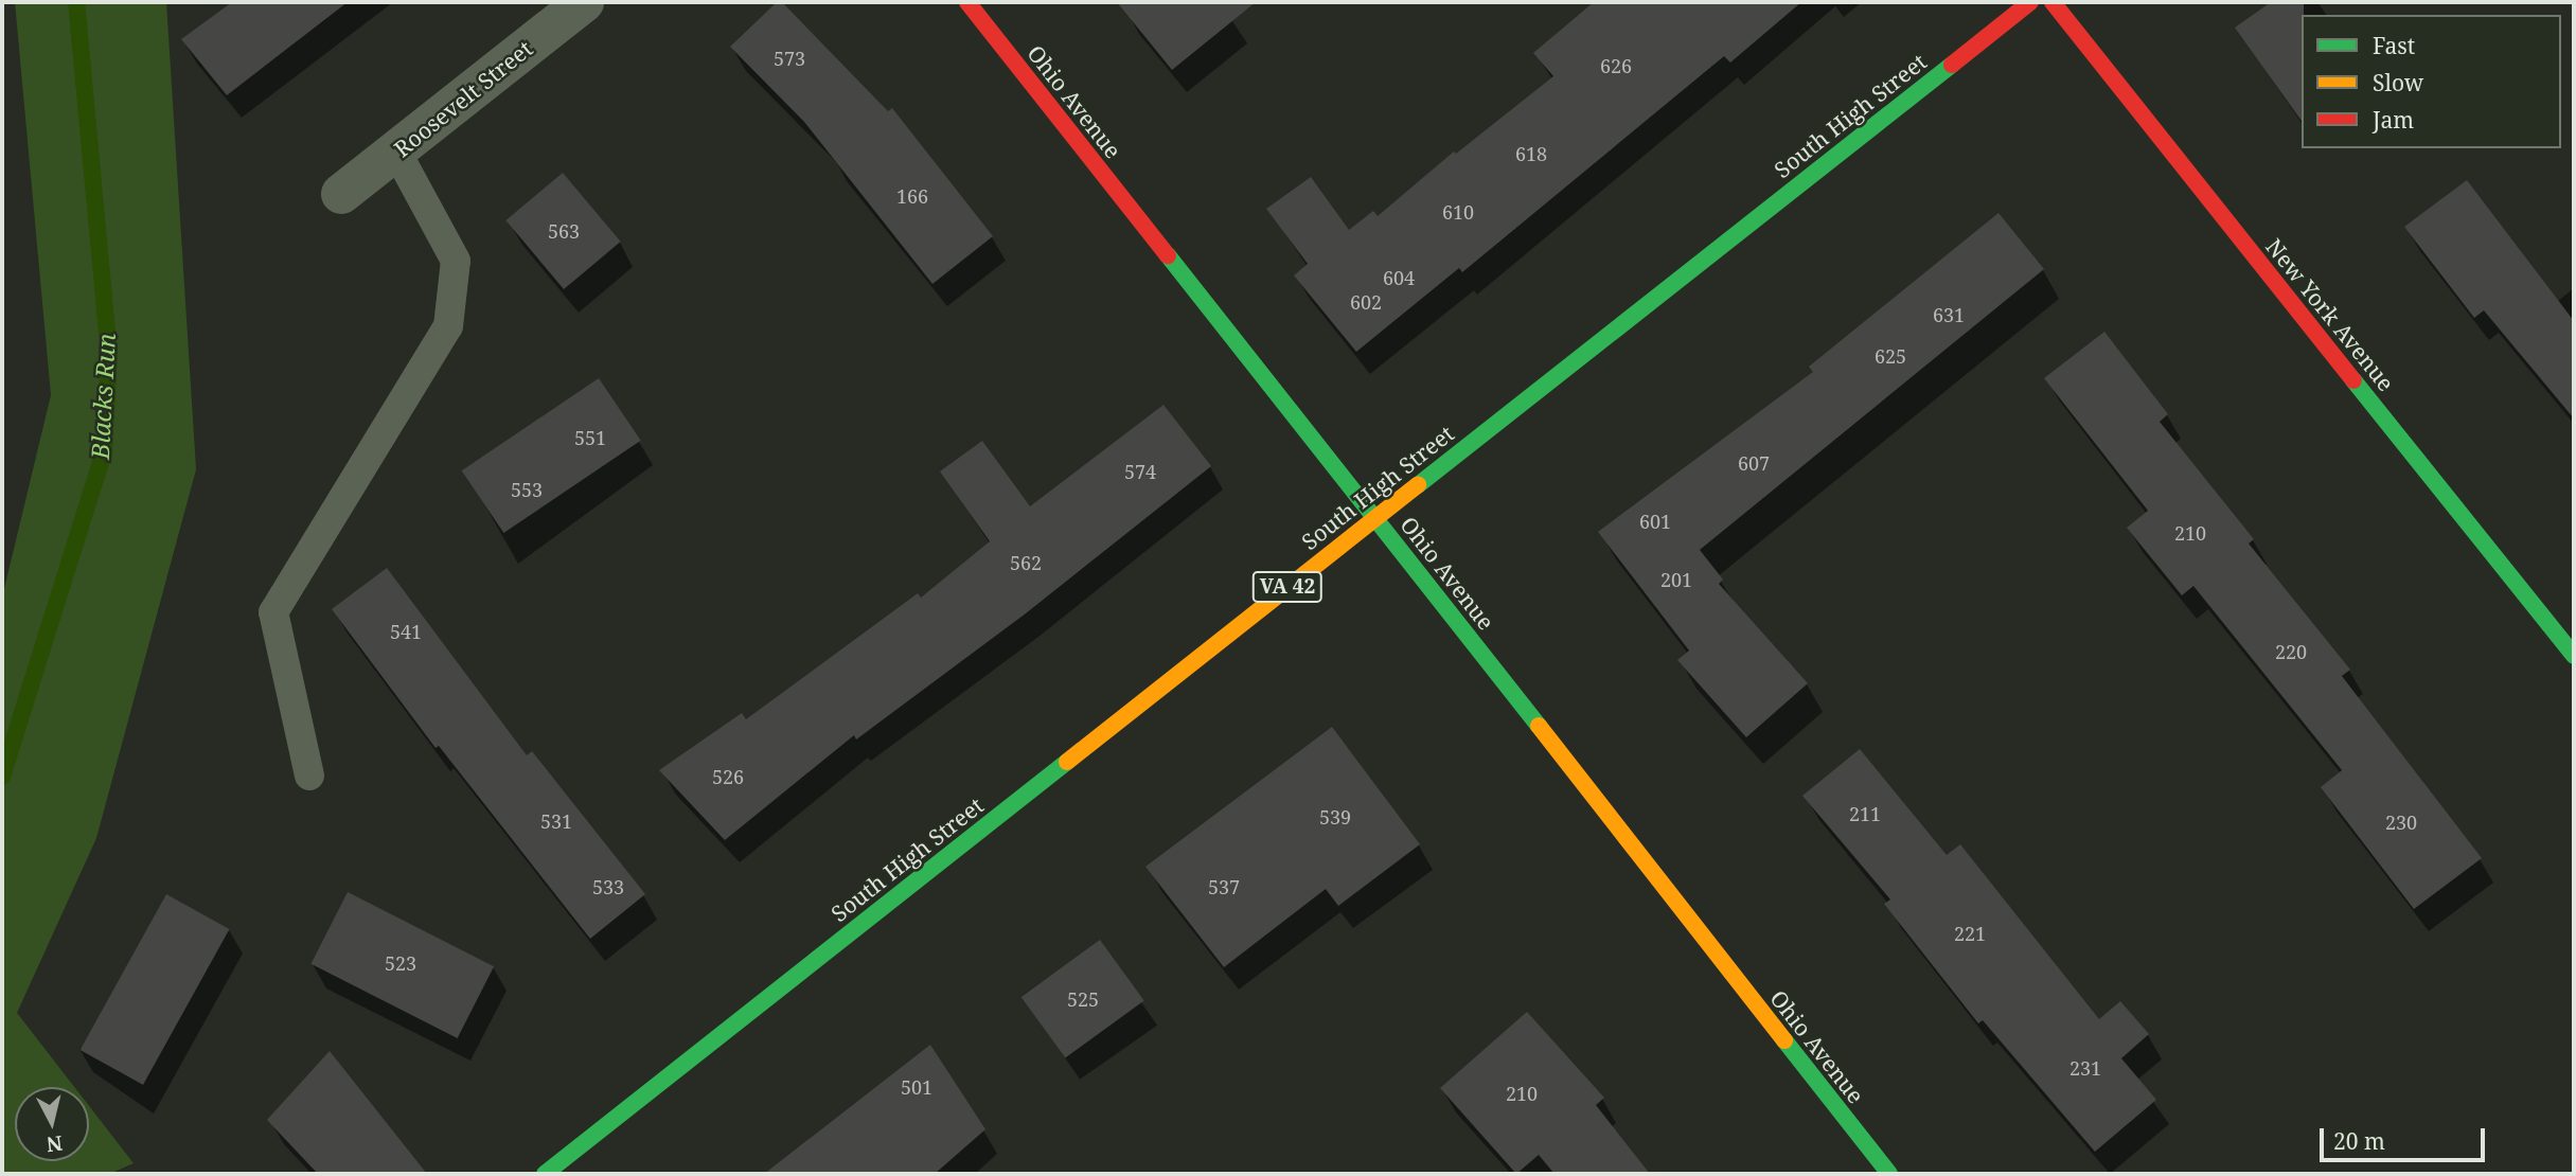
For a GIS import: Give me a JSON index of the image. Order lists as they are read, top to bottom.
{
  "streets": {
    "street": [
      "Roosevelt Street",
      "Ohio Avenue",
      "South High Street",
      "New York Avenue",
      "VA 42"
    ]
  },
  "crossings": [
    ["Ohio Avenue", "South High Street"]
  ],
  "water": ["Blacks Run"],
  "house_numbers": [
    "573",
    "626",
    "618",
    "166",
    "610",
    "563",
    "604",
    "602",
    "631",
    "625",
    "551",
    "607",
    "574",
    "553",
    "601",
    "210",
    "562",
    "201",
    "541",
    "220",
    "526",
    "211",
    "539",
    "531",
    "230",
    "533",
    "537",
    "221",
    "523",
    "525",
    "231",
    "501",
    "210"
  ],
  "legend": ["Fast", "Slow", "Jam"],
  "scale_bar": "20 m",
  "north": "bottom"
}
